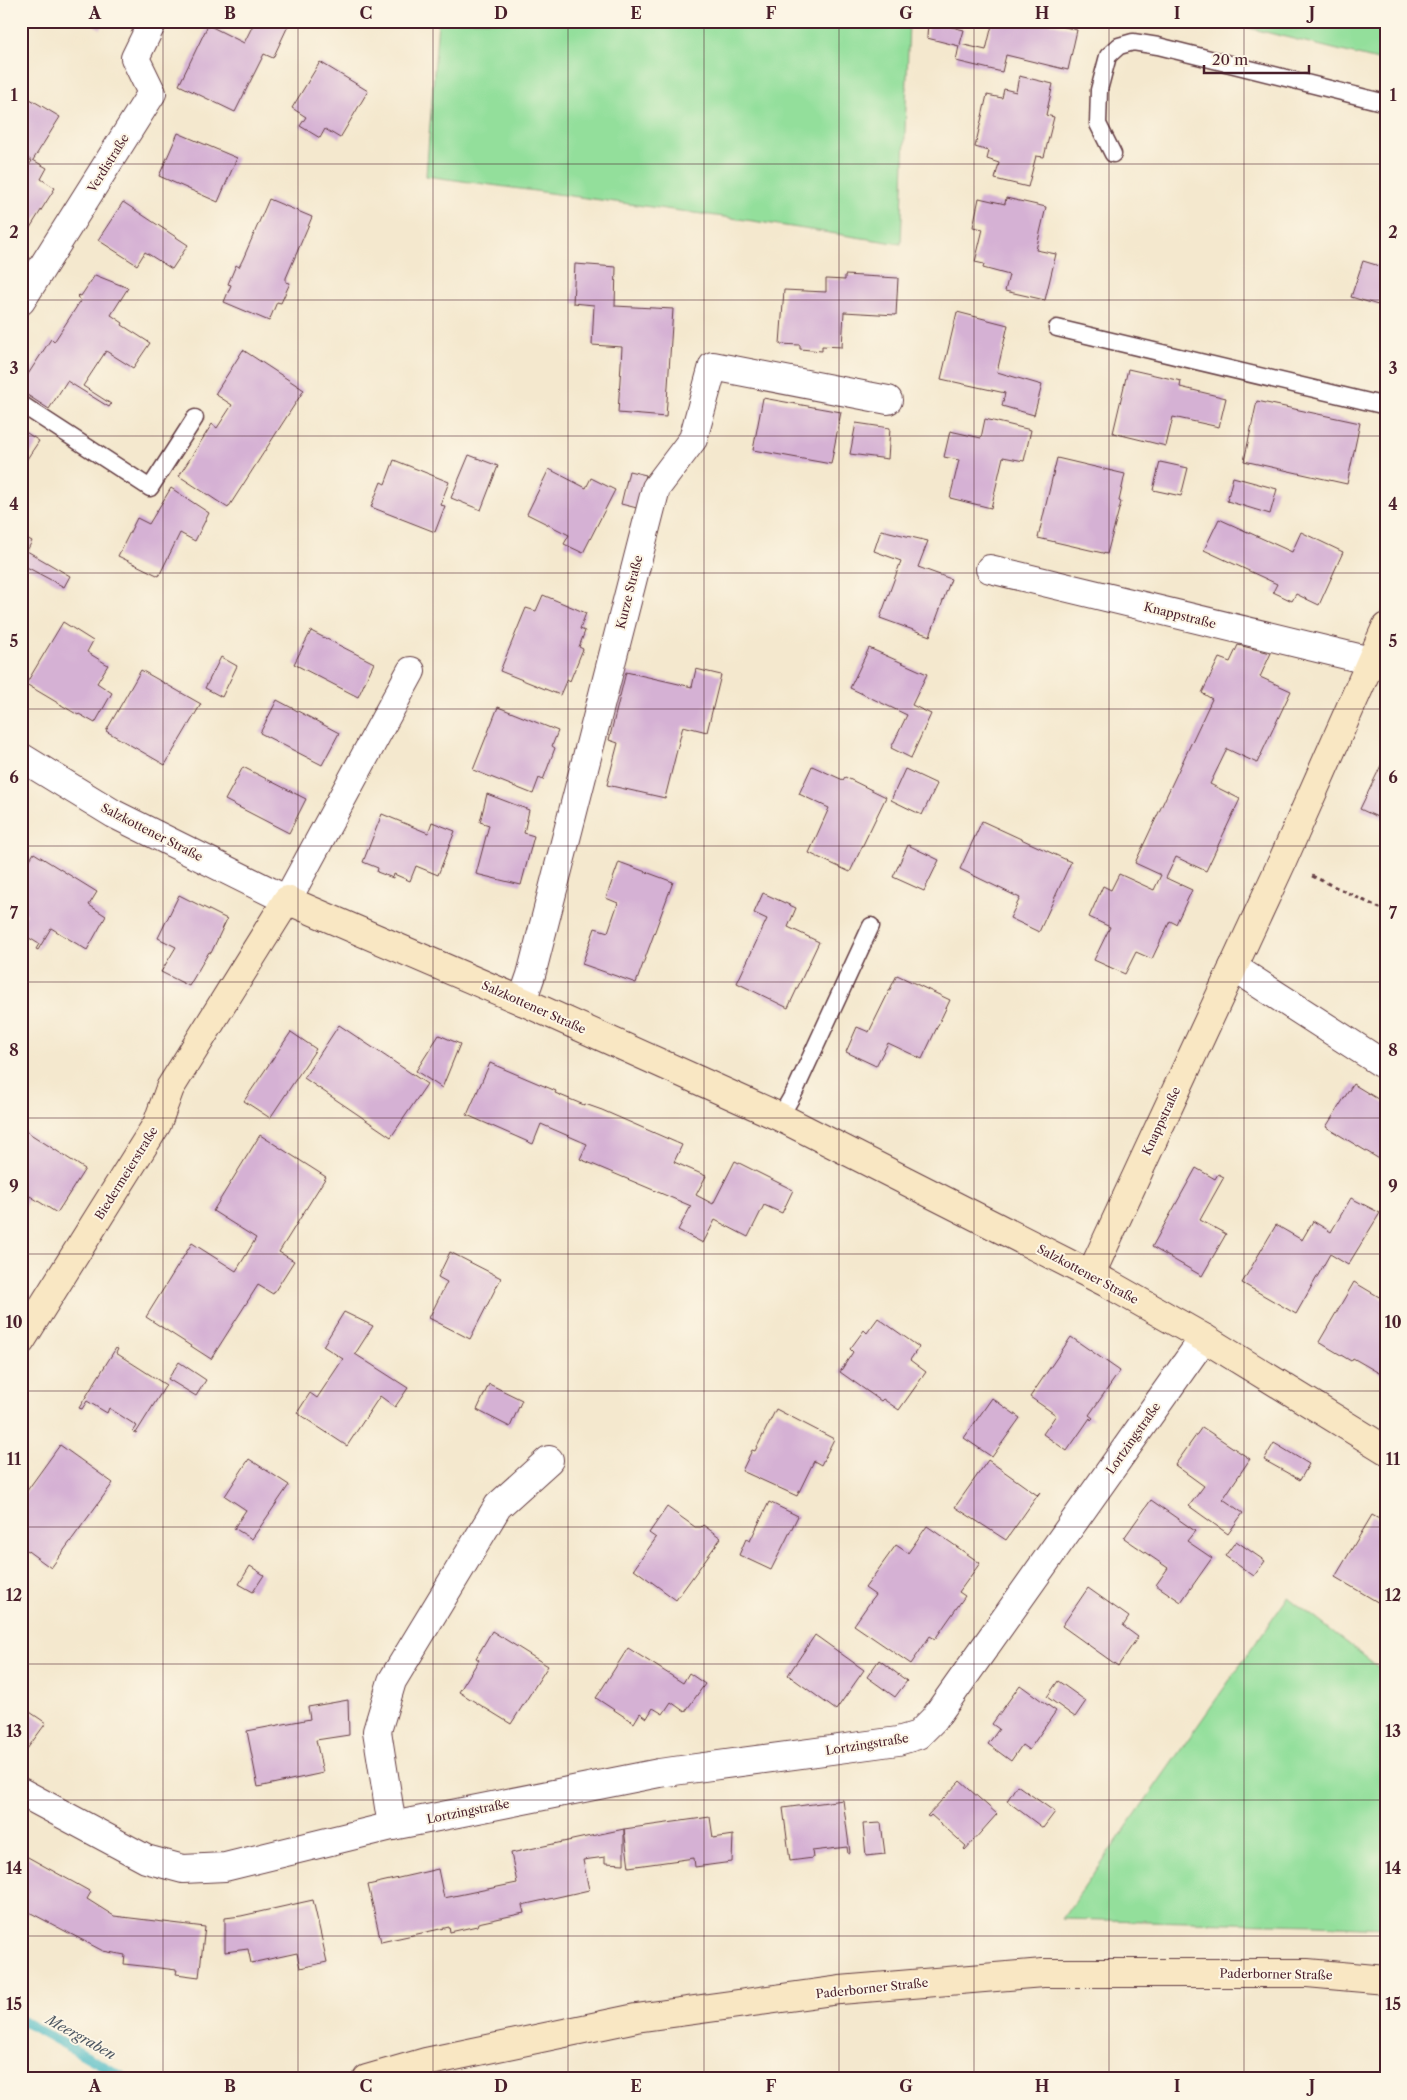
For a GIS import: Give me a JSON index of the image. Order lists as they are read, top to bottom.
{
  "streets": {
    "street": [
      "Verdistraße",
      "Kurze Straße",
      "Knappstraße",
      "Salzkottener Straße",
      "Biedermeierstraße",
      "Lortzingstraße",
      "Paderborner Straße"
    ]
  },
  "crossings": [
    ["Kurze Straße", "Salzkottener Straße"],
    ["Knappstraße", "Salzkottener Straße"],
    ["Salzkottener Straße", "Biedermeierstraße"],
    ["Salzkottener Straße", "Lortzingstraße"]
  ],
  "water": ["Meergraben"],
  "scale_bar": "20 m",
  "grid": {
    "columns": [
      "A",
      "B",
      "C",
      "D",
      "E",
      "F",
      "G",
      "H",
      "I",
      "J"
    ],
    "rows": [
      "1",
      "2",
      "3",
      "4",
      "5",
      "6",
      "7",
      "8",
      "9",
      "10",
      "11",
      "12",
      "13",
      "14",
      "15"
    ]
  }
}
